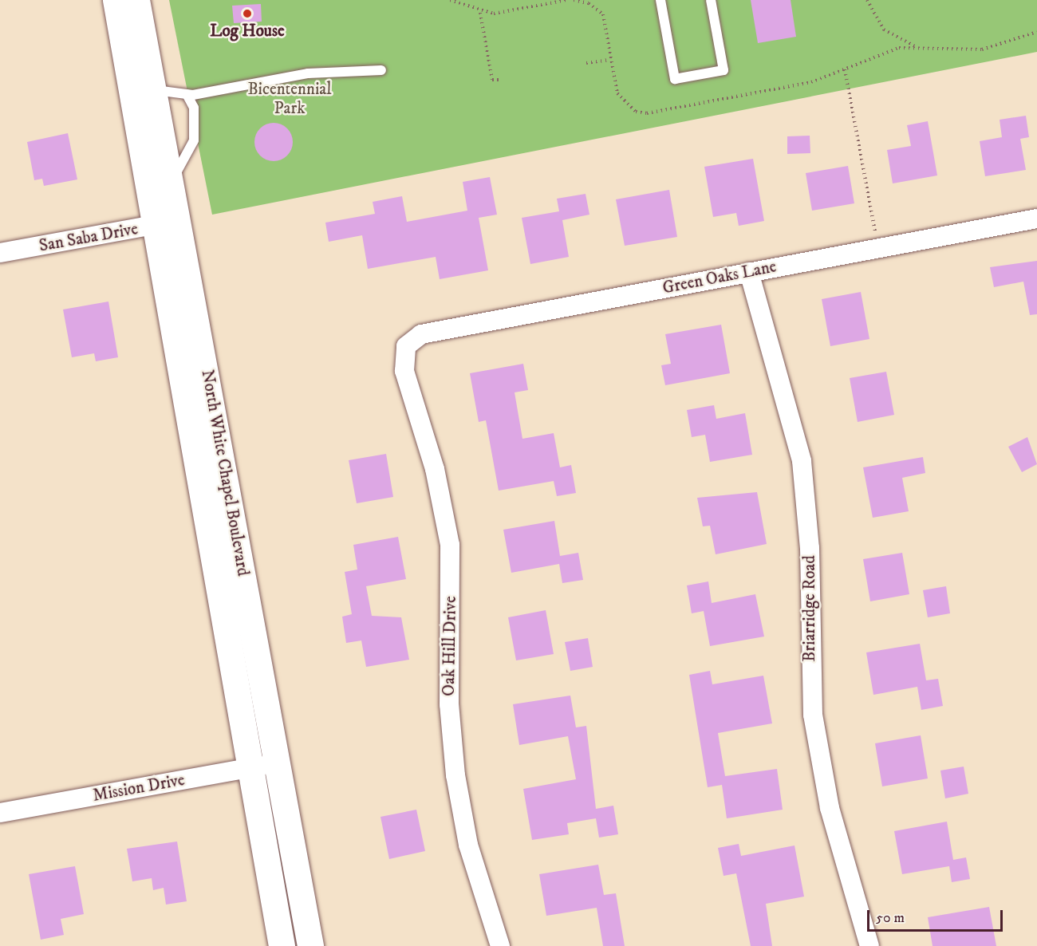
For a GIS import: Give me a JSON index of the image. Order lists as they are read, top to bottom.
{
  "streets": {
    "main road": ["North White Chapel Boulevard"],
    "street": [
      "San Saba Drive",
      "Green Oaks Lane",
      "Briarridge Road",
      "Oak Hill Drive",
      "Mission Drive"
    ]
  },
  "crossings": [
    ["San Saba Drive", "North White Chapel Boulevard"],
    ["Green Oaks Lane", "Briarridge Road"],
    ["Green Oaks Lane", "Oak Hill Drive"],
    ["North White Chapel Boulevard", "Mission Drive"]
  ],
  "parks": ["Bicentennial Park"],
  "places": ["Log House"],
  "scale_bar": "50 m"
}
